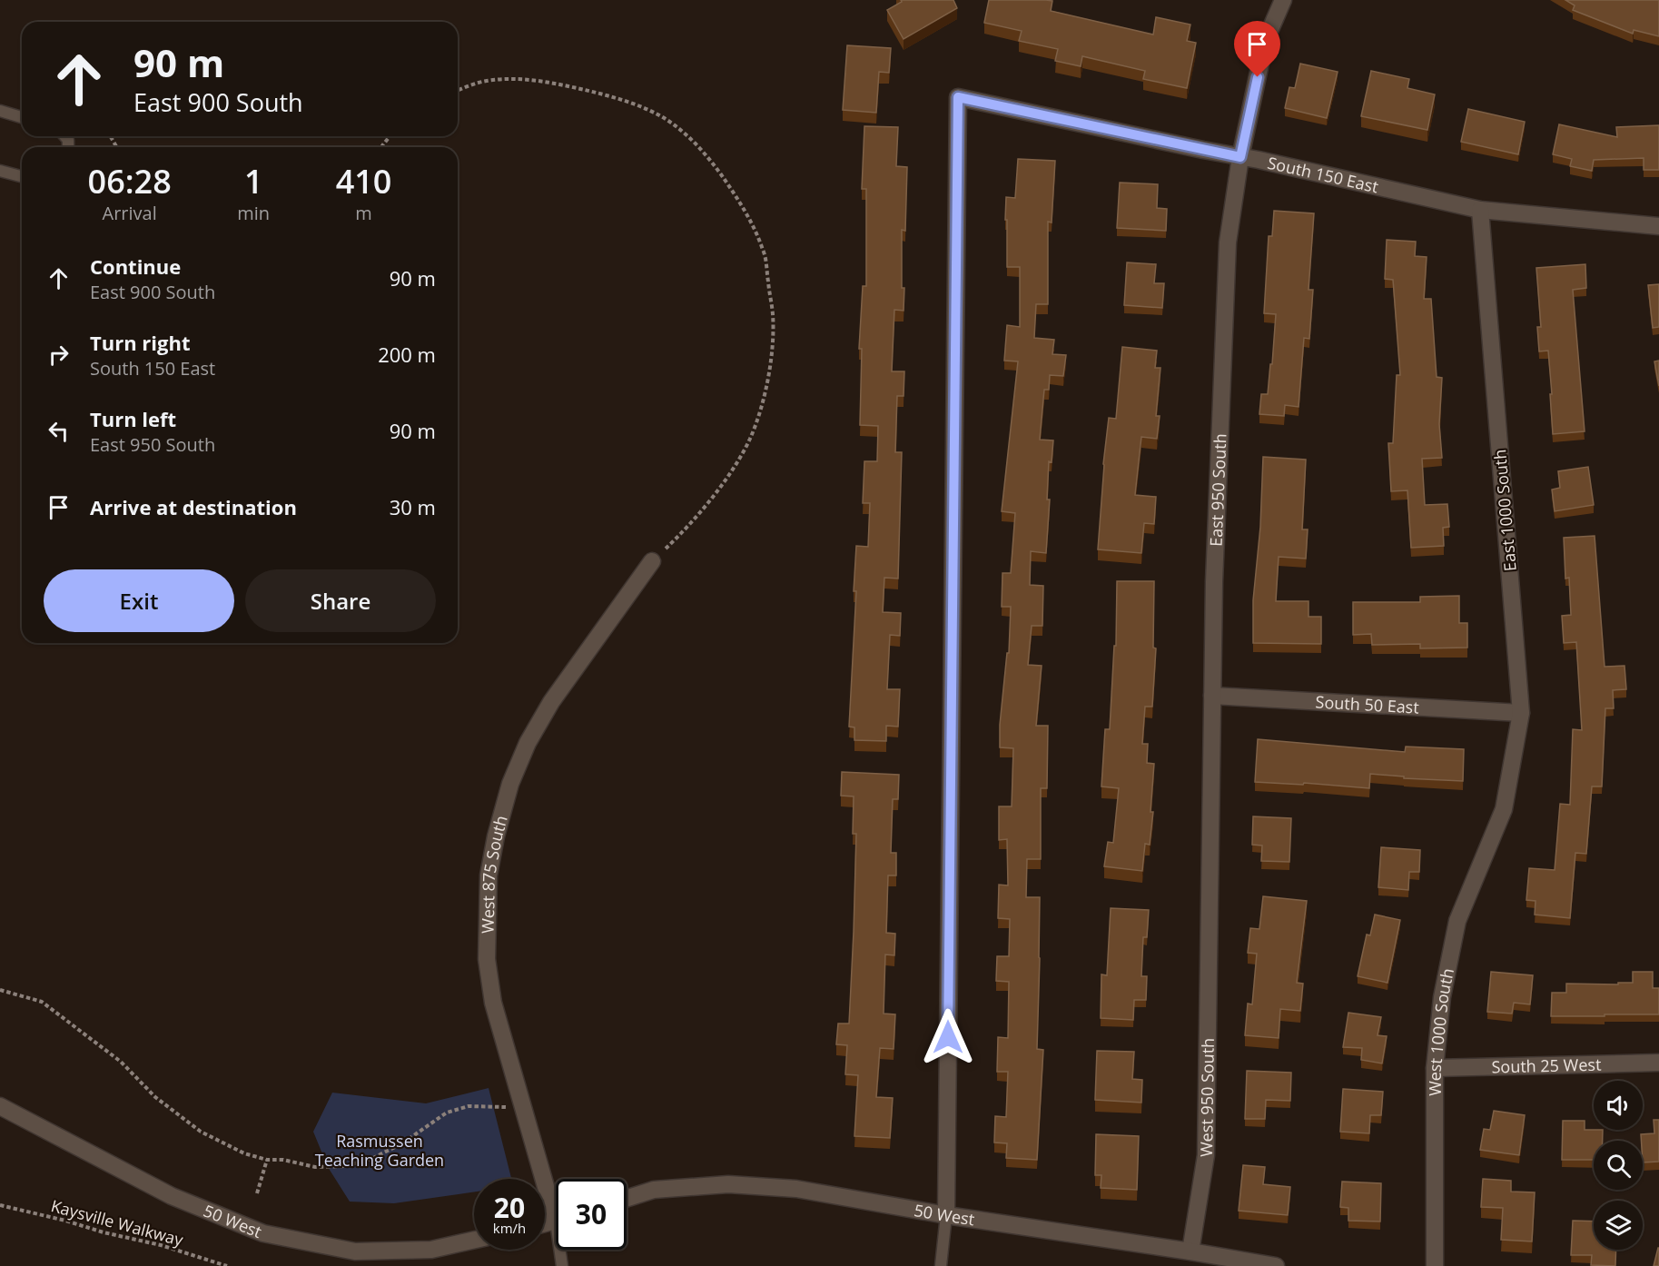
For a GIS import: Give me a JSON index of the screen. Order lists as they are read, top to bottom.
{
  "streets": {
    "street": [
      "South 150 East",
      "East 950 South",
      "East 1000 South",
      "South 50 East",
      "West 875 South",
      "West 1000 South",
      "South 25 West",
      "West 950 South",
      "50 West"
    ],
    "path": ["Kaysville Walkway"]
  },
  "crossings": [
    ["South 150 East", "East 950 South"],
    ["South 150 East", "East 1000 South"],
    ["South 150 East", "50 West"],
    ["East 950 South", "South 50 East"],
    ["East 950 South", "West 950 South"],
    ["East 1000 South", "South 50 East"],
    ["East 1000 South", "West 1000 South"],
    ["West 1000 South", "South 25 West"],
    ["West 950 South", "50 West"]
  ],
  "parks": ["Rasmussen Teaching Garden"],
  "page": {
    "turn": ["90 m", "East 900 South"],
    "eta": [
      "06:28",
      "Arrival",
      "1",
      "min",
      "410",
      "m"
    ],
    "list": [
      {
        "name": "Continue",
        "note": "East 900 South",
        "value": "90 m"
      },
      {
        "name": "Turn right",
        "note": "South 150 East",
        "value": "200 m"
      },
      {
        "name": "Turn left",
        "note": "East 950 South",
        "value": "90 m"
      },
      {
        "name": "Arrive at destination",
        "value": "30 m"
      }
    ],
    "buttons": ["Exit", "Share"],
    "speed": "20 km/h",
    "limit": "30"
  }
}
